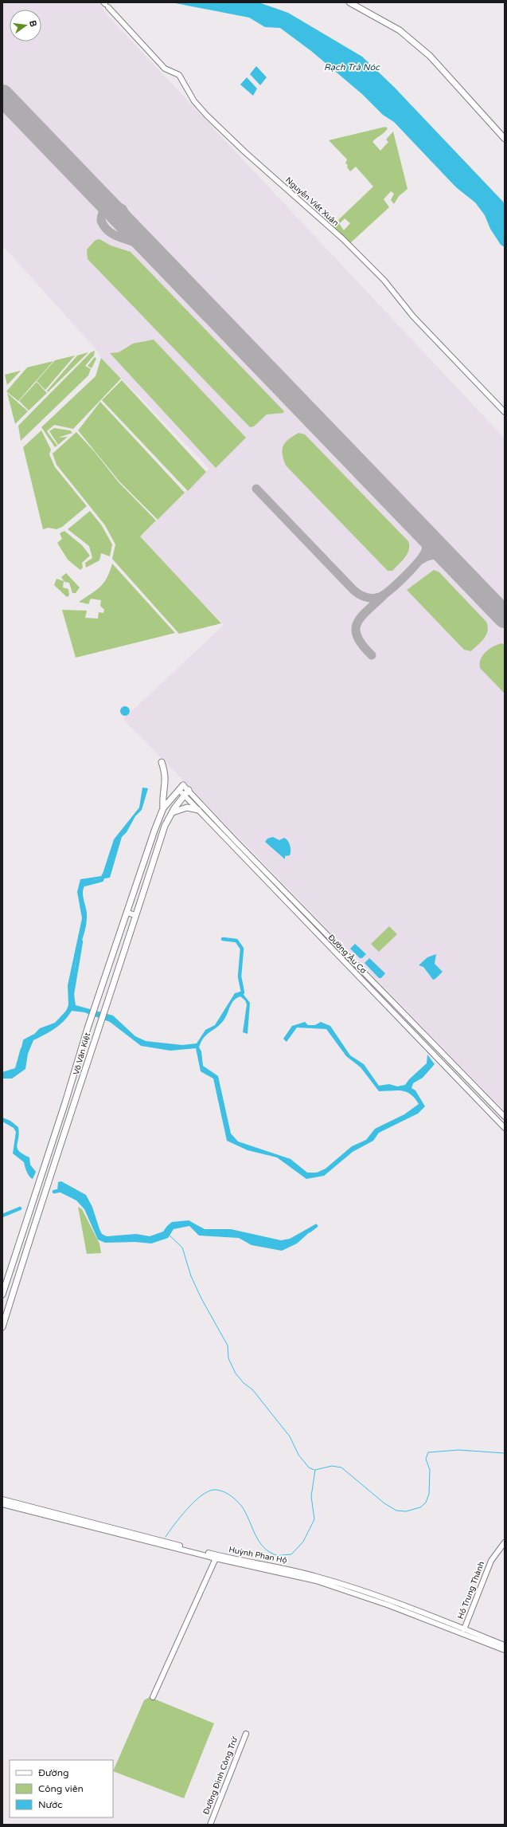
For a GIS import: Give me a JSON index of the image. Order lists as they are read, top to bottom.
{
  "streets": {
    "main road": ["Võ Văn Kiệt"],
    "street": [
      "Nguyễn Viết Xuân",
      "Đường Âu Cơ",
      "Huỳnh Phan Hộ",
      "Hồ Trung Thành",
      "Đường Đinh Công Trứ"
    ]
  },
  "crossings": [
    ["Đường Âu Cơ", "Võ Văn Kiệt"],
    ["Huỳnh Phan Hộ", "Hồ Trung Thành"]
  ],
  "water": ["Rạch Trà Nóc"],
  "legend": ["Đường", "Công viên", "Nước"],
  "north": "right"
}
